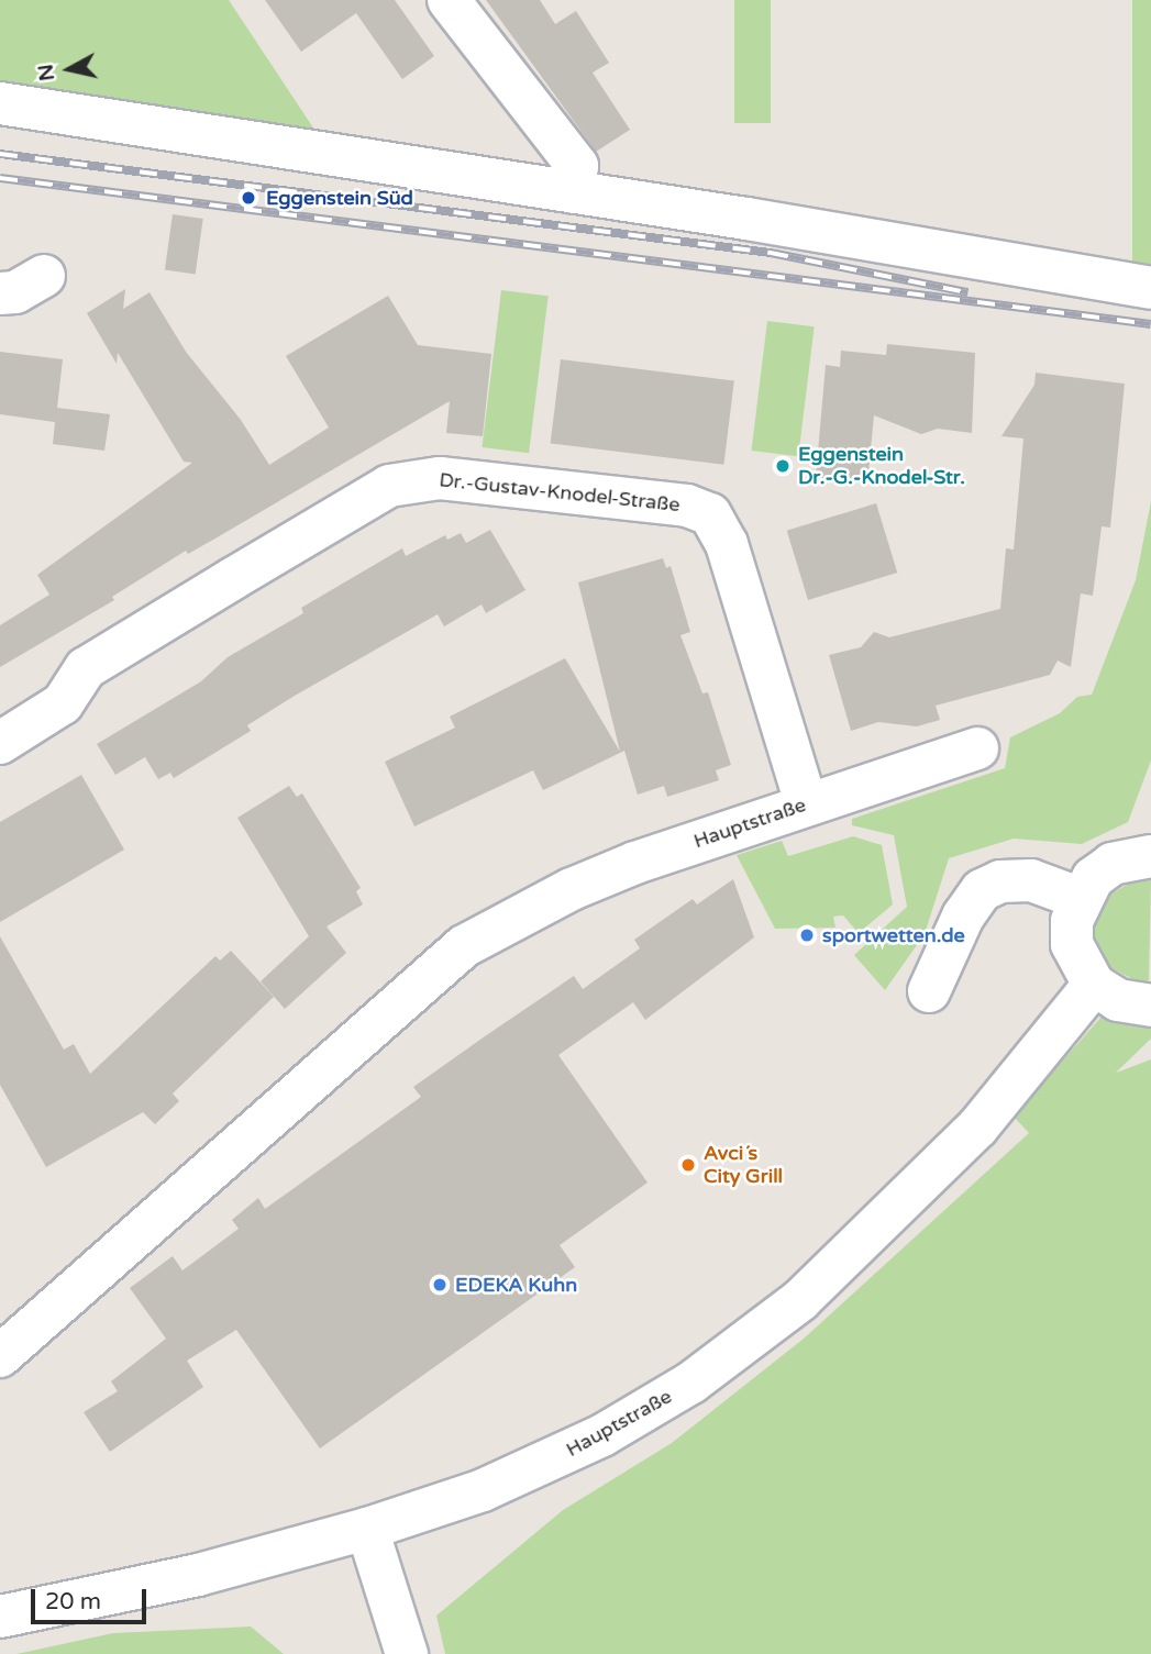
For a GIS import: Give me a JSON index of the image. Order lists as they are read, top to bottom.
{
  "streets": {
    "street": ["Dr.-Gustav-Knodel-Straße", "Hauptstraße"]
  },
  "crossings": [
    ["Dr.-Gustav-Knodel-Straße", "Hauptstraße"]
  ],
  "places": [
    "Eggenstein Süd",
    "Eggenstein Dr.-G.-Knodel-Str.",
    "sportwetten.de",
    "Avci´s City Grill",
    "EDEKA Kuhn"
  ],
  "scale_bar": "20 m",
  "north": "left"
}
